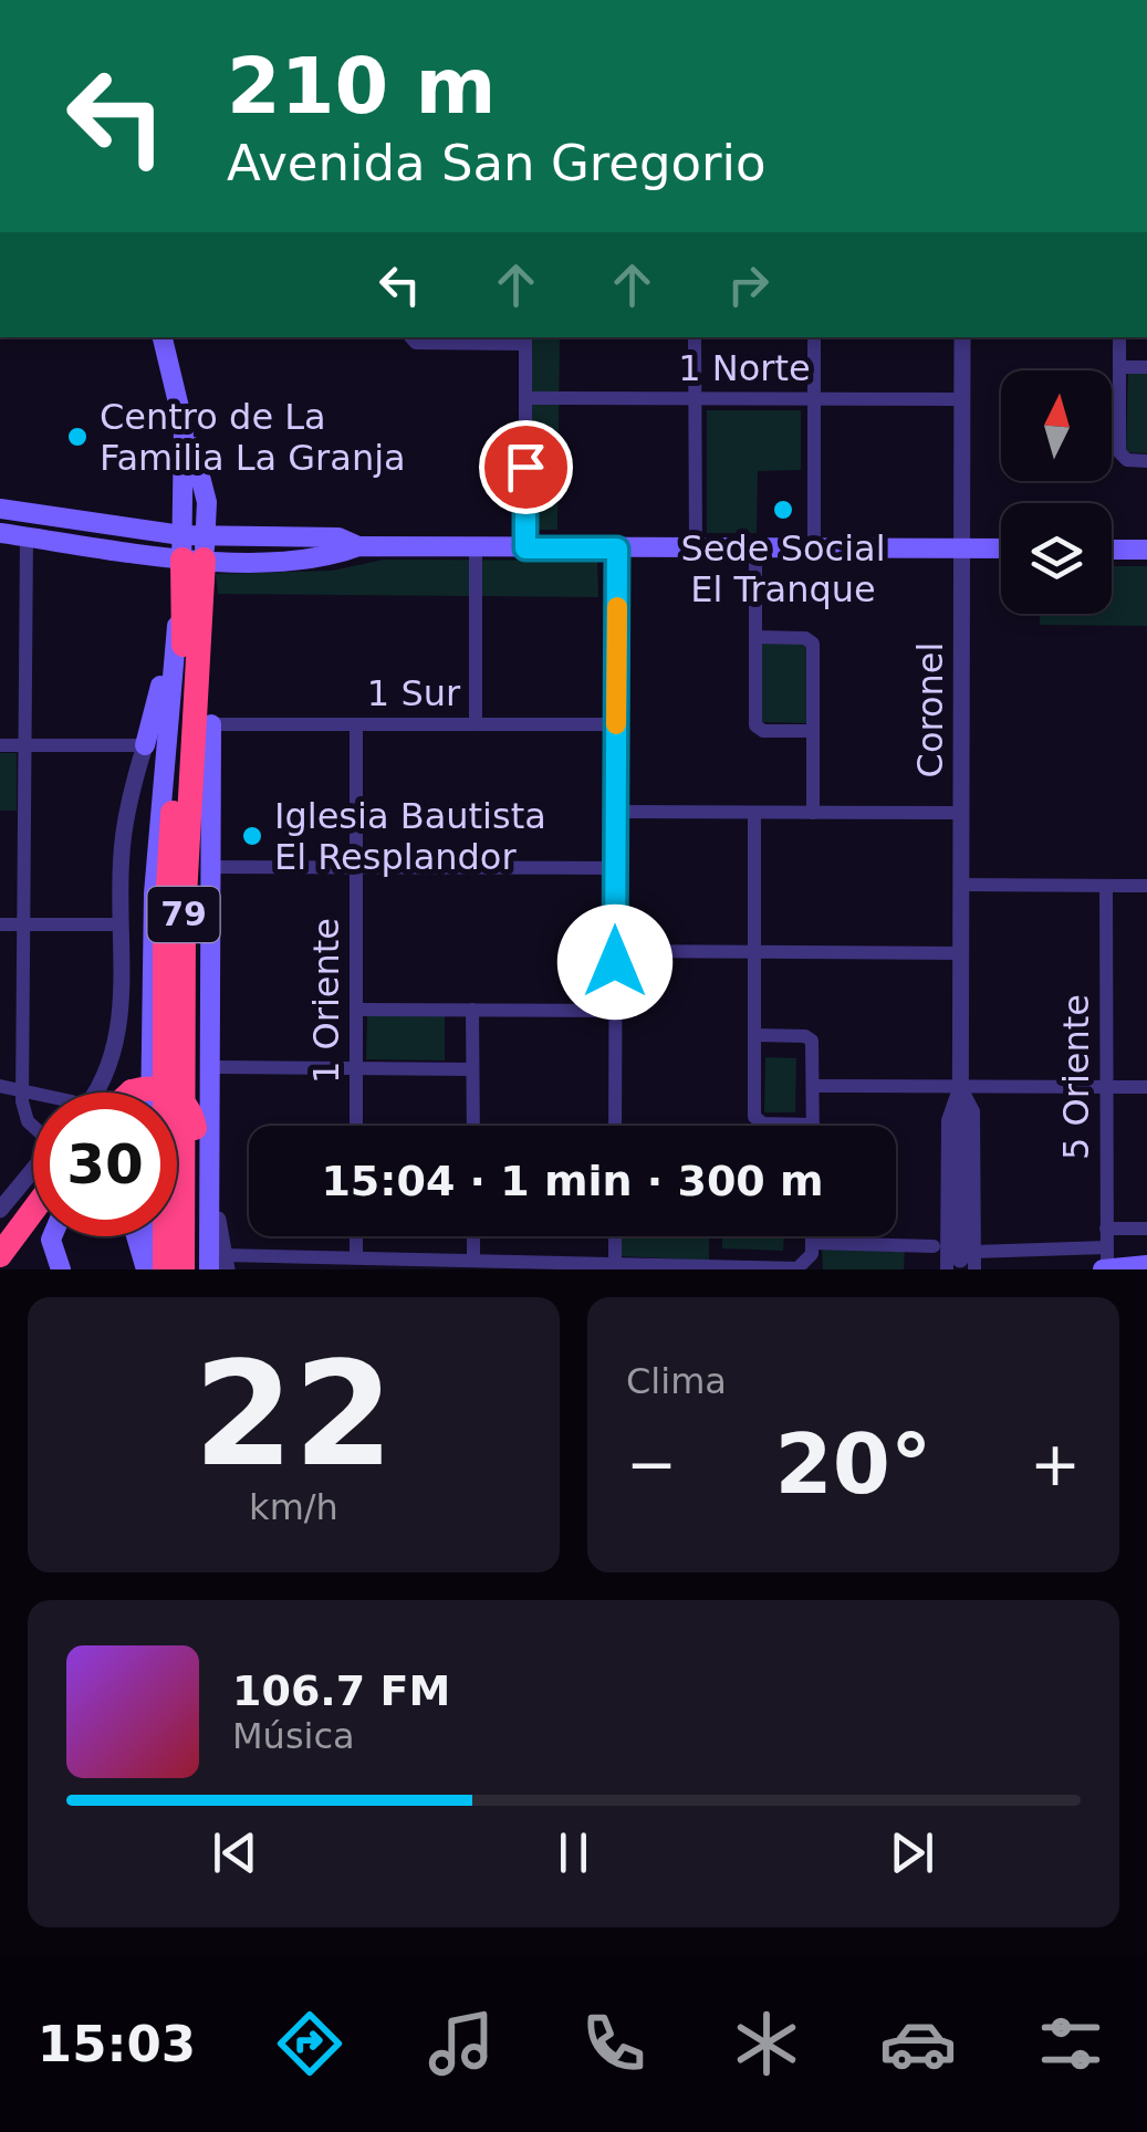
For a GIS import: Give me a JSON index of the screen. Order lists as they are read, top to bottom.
{
  "streets": {
    "highway": ["79"],
    "street": [
      "1 Norte",
      "1 Sur",
      "Coronel",
      "1 Oriente",
      "5 Oriente"
    ]
  },
  "crossings": [
    ["1 Norte", "Coronel"],
    ["1 Sur", "1 Oriente"]
  ],
  "places": ["Centro de La Familia La Granja", "Sede Social El Tranque", "Iglesia Bautista El Resplandor"],
  "north": "top",
  "page": {
    "turn": ["210 m", "Avenida San Gregorio"],
    "limit": "30",
    "trip": "15:04 · 1 min · 300 m",
    "tile": [
      ["22", "km/h"],
      "Clima"
    ],
    "heat": ["−", "20°", "+"],
    "song": ["106.7 FM", "Música"],
    "tabs": "15:03"
  }
}
